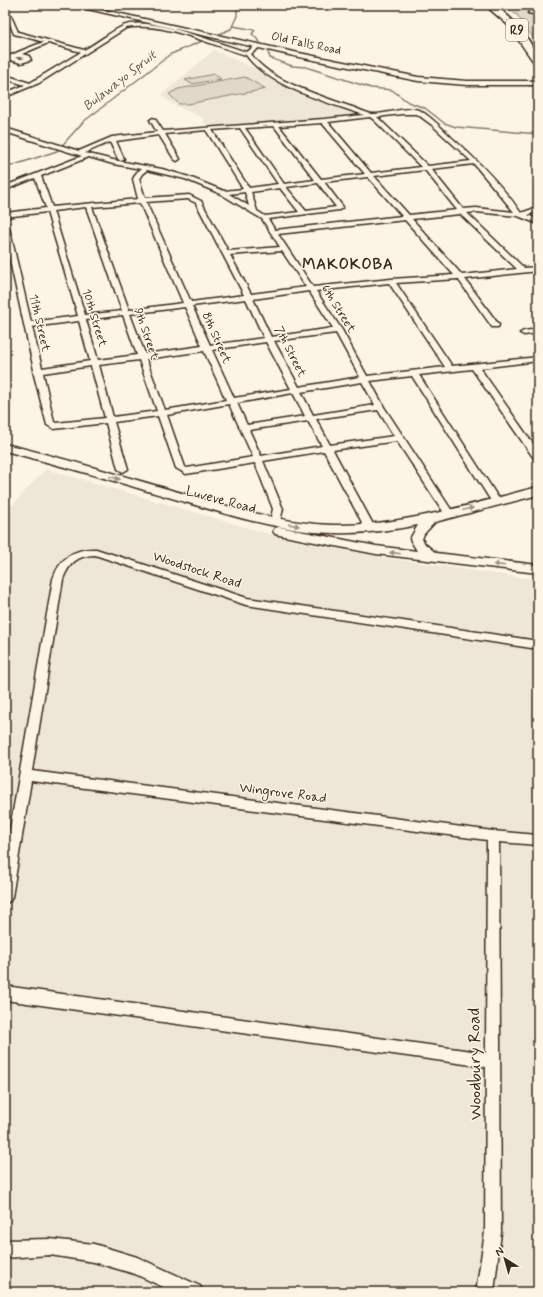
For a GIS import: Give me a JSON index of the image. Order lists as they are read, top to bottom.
{
  "streets": {
    "highway": ["R9"],
    "street": [
      "Old Falls Road",
      "6th Street",
      "10th Street",
      "11th Street",
      "9th Street",
      "8th Street",
      "7th Street",
      "Luveve Road",
      "Woodstock Road",
      "Wingrove Road",
      "Woodbury Road"
    ]
  },
  "crossings": [
    ["6th Street", "8th Street"],
    ["6th Street", "Luveve Road"],
    ["10th Street", "11th Street"],
    ["9th Street", "8th Street"],
    ["8th Street", "7th Street"],
    ["8th Street", "Luveve Road"],
    ["7th Street", "Luveve Road"],
    ["Woodstock Road", "Wingrove Road"],
    ["Wingrove Road", "Woodbury Road"]
  ],
  "districts": ["MAKOKOBA"],
  "water": ["Bulawayo Spruit"],
  "north": "top left"
}
